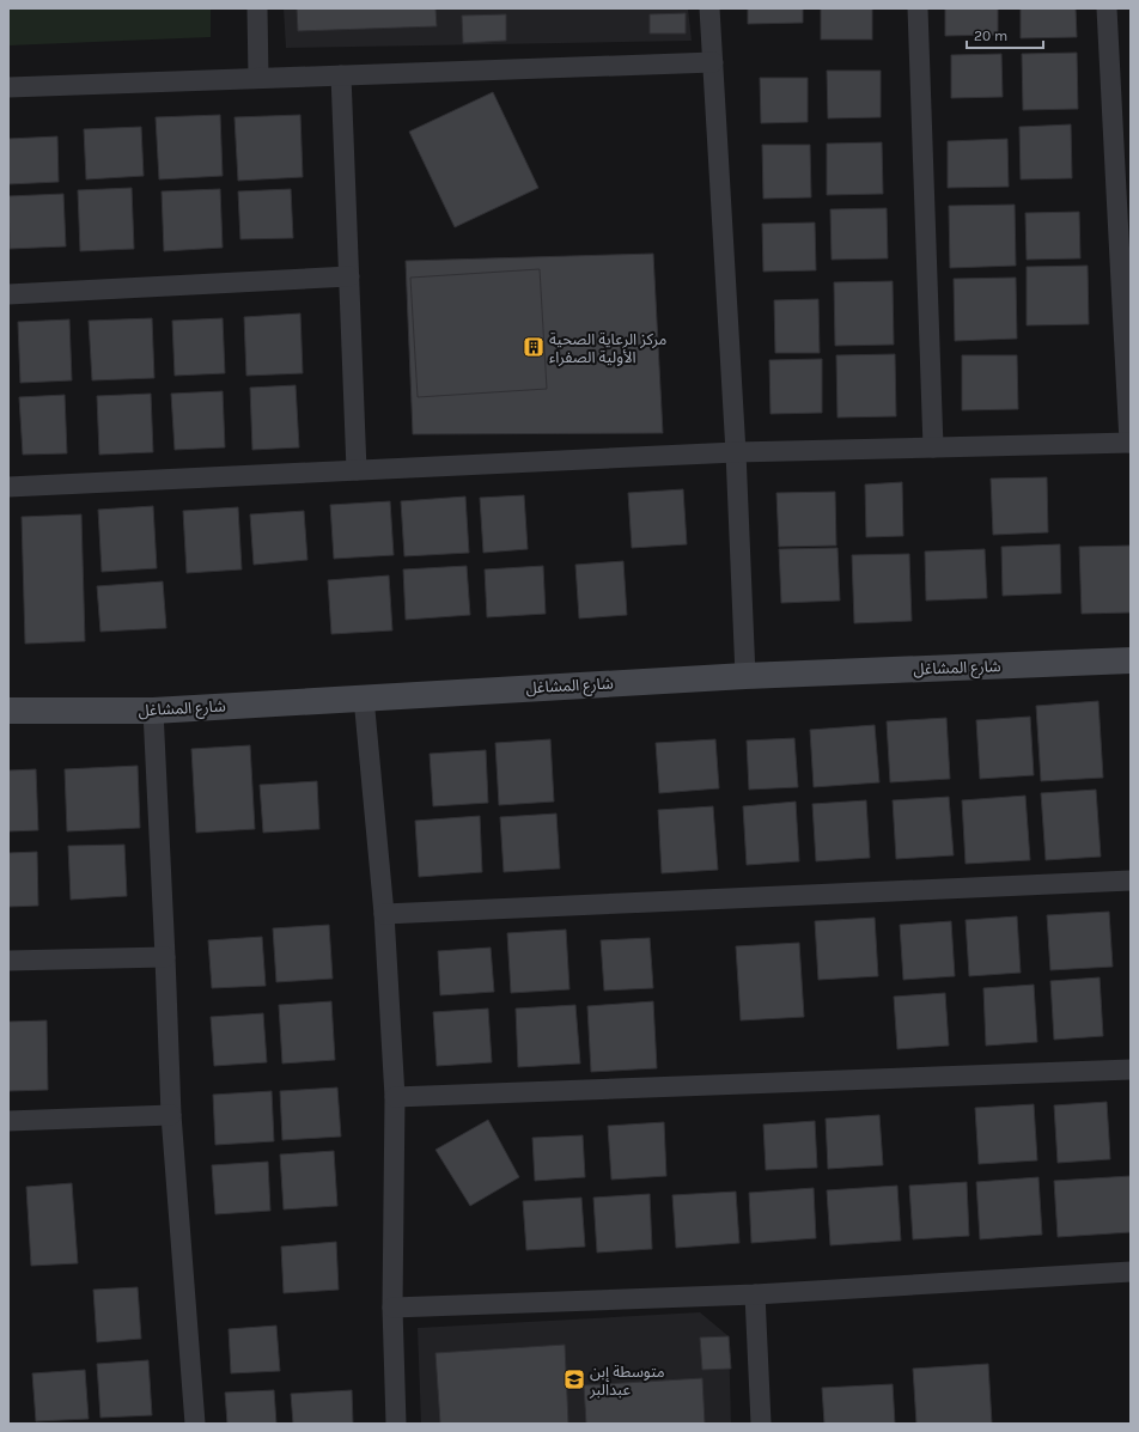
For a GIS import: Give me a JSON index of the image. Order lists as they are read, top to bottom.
{
  "streets": {
    "street": ["شارع المشاغل"]
  },
  "places": {
    "building": ["مركز الرعاية الصحية الأولية الصفراء"],
    "school or university": ["متوسطة إبن عبدالبر"]
  },
  "scale_bar": "20 m"
}
